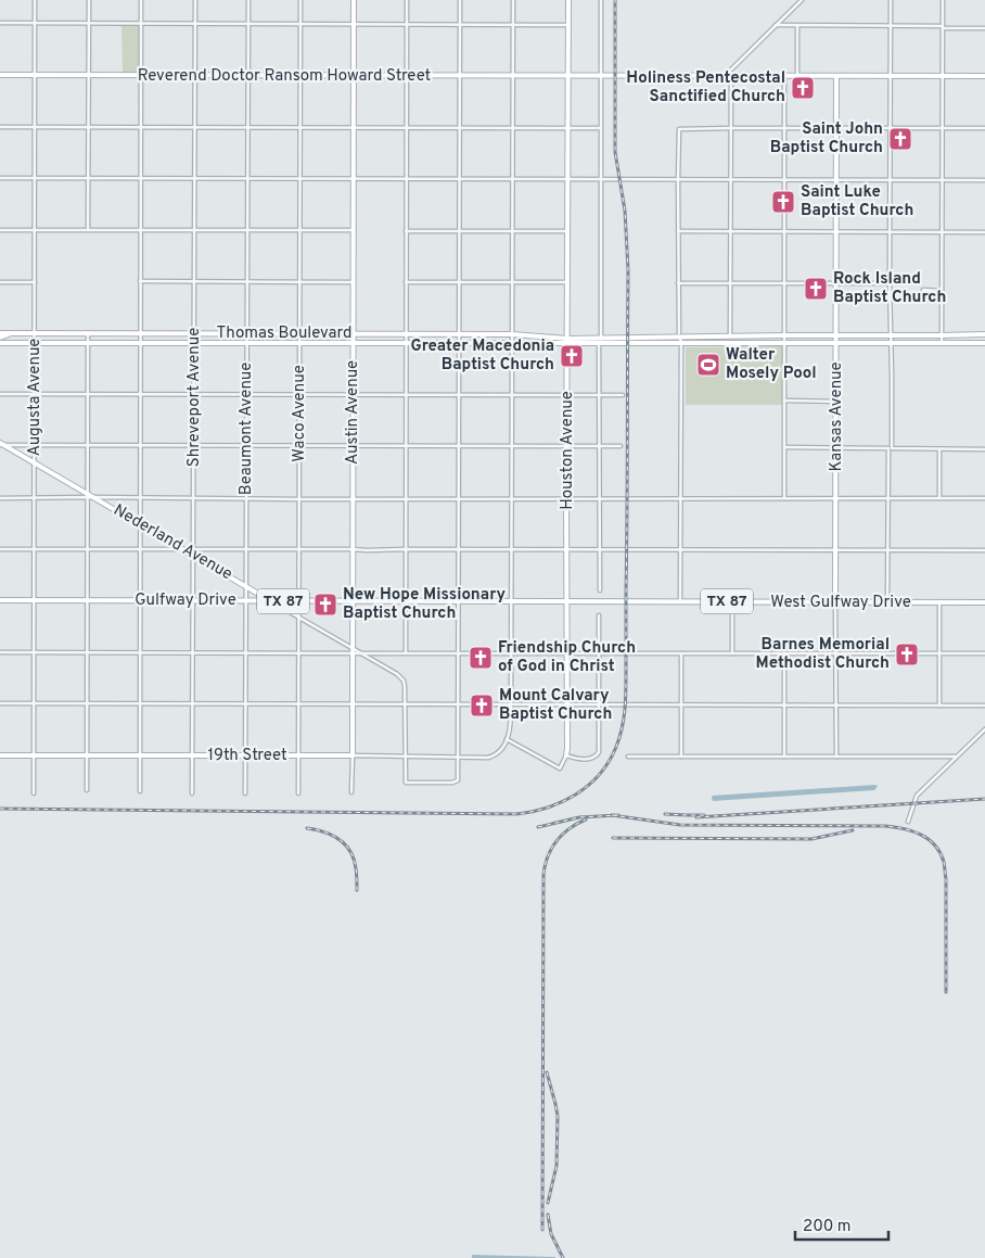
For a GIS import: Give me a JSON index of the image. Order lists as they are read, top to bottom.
{
  "streets": {
    "street": [
      "Reverend Doctor Ransom Howard Street",
      "Thomas Boulevard",
      "Augusta Avenue",
      "Shreveport Avenue",
      "Austin Avenue",
      "Waco Avenue",
      "Kansas Avenue",
      "Beaumont Avenue",
      "Houston Avenue",
      "Nederland Avenue",
      "Gulfway Drive",
      "TX 87",
      "West Gulfway Drive",
      "19th Street"
    ]
  },
  "crossings": [
    ["Reverend Doctor Ransom Howard Street", "Augusta Avenue"],
    ["Reverend Doctor Ransom Howard Street", "Shreveport Avenue"],
    ["Reverend Doctor Ransom Howard Street", "Austin Avenue"],
    ["Reverend Doctor Ransom Howard Street", "Waco Avenue"],
    ["Reverend Doctor Ransom Howard Street", "Kansas Avenue"],
    ["Reverend Doctor Ransom Howard Street", "Beaumont Avenue"],
    ["Reverend Doctor Ransom Howard Street", "Houston Avenue"],
    ["Thomas Boulevard", "Augusta Avenue"],
    ["Thomas Boulevard", "Shreveport Avenue"],
    ["Thomas Boulevard", "Austin Avenue"],
    ["Thomas Boulevard", "Waco Avenue"],
    ["Thomas Boulevard", "Beaumont Avenue"],
    ["Thomas Boulevard", "Houston Avenue"],
    ["Augusta Avenue", "Nederland Avenue"],
    ["Augusta Avenue", "Gulfway Drive"],
    ["Augusta Avenue", "19th Street"],
    ["Shreveport Avenue", "Nederland Avenue"],
    ["Shreveport Avenue", "Gulfway Drive"],
    ["Shreveport Avenue", "19th Street"],
    ["Austin Avenue", "Nederland Avenue"],
    ["Austin Avenue", "Gulfway Drive"],
    ["Austin Avenue", "19th Street"],
    ["Waco Avenue", "Nederland Avenue"],
    ["Waco Avenue", "Gulfway Drive"],
    ["Waco Avenue", "19th Street"],
    ["Kansas Avenue", "West Gulfway Drive"],
    ["Beaumont Avenue", "Nederland Avenue"],
    ["Beaumont Avenue", "Gulfway Drive"],
    ["Beaumont Avenue", "19th Street"],
    ["Houston Avenue", "Gulfway Drive"],
    ["Houston Avenue", "West Gulfway Drive"],
    ["Houston Avenue", "19th Street"],
    ["Nederland Avenue", "Gulfway Drive"],
    ["Gulfway Drive", "West Gulfway Drive"]
  ],
  "places": {
    "church": [
      "Holiness Pentecostal Sanctified Church",
      "Saint John Baptist Church",
      "Saint Luke Baptist Church",
      "Rock Island Baptist Church",
      "Greater Macedonia Baptist Church",
      "New Hope Missionary Baptist Church",
      "Barnes Memorial Methodist Church",
      "Friendship Church of God in Christ",
      "Mount Calvary Baptist Church"
    ],
    "sports": ["Walter Mosely Pool"]
  },
  "scale_bar": "200 m"
}
